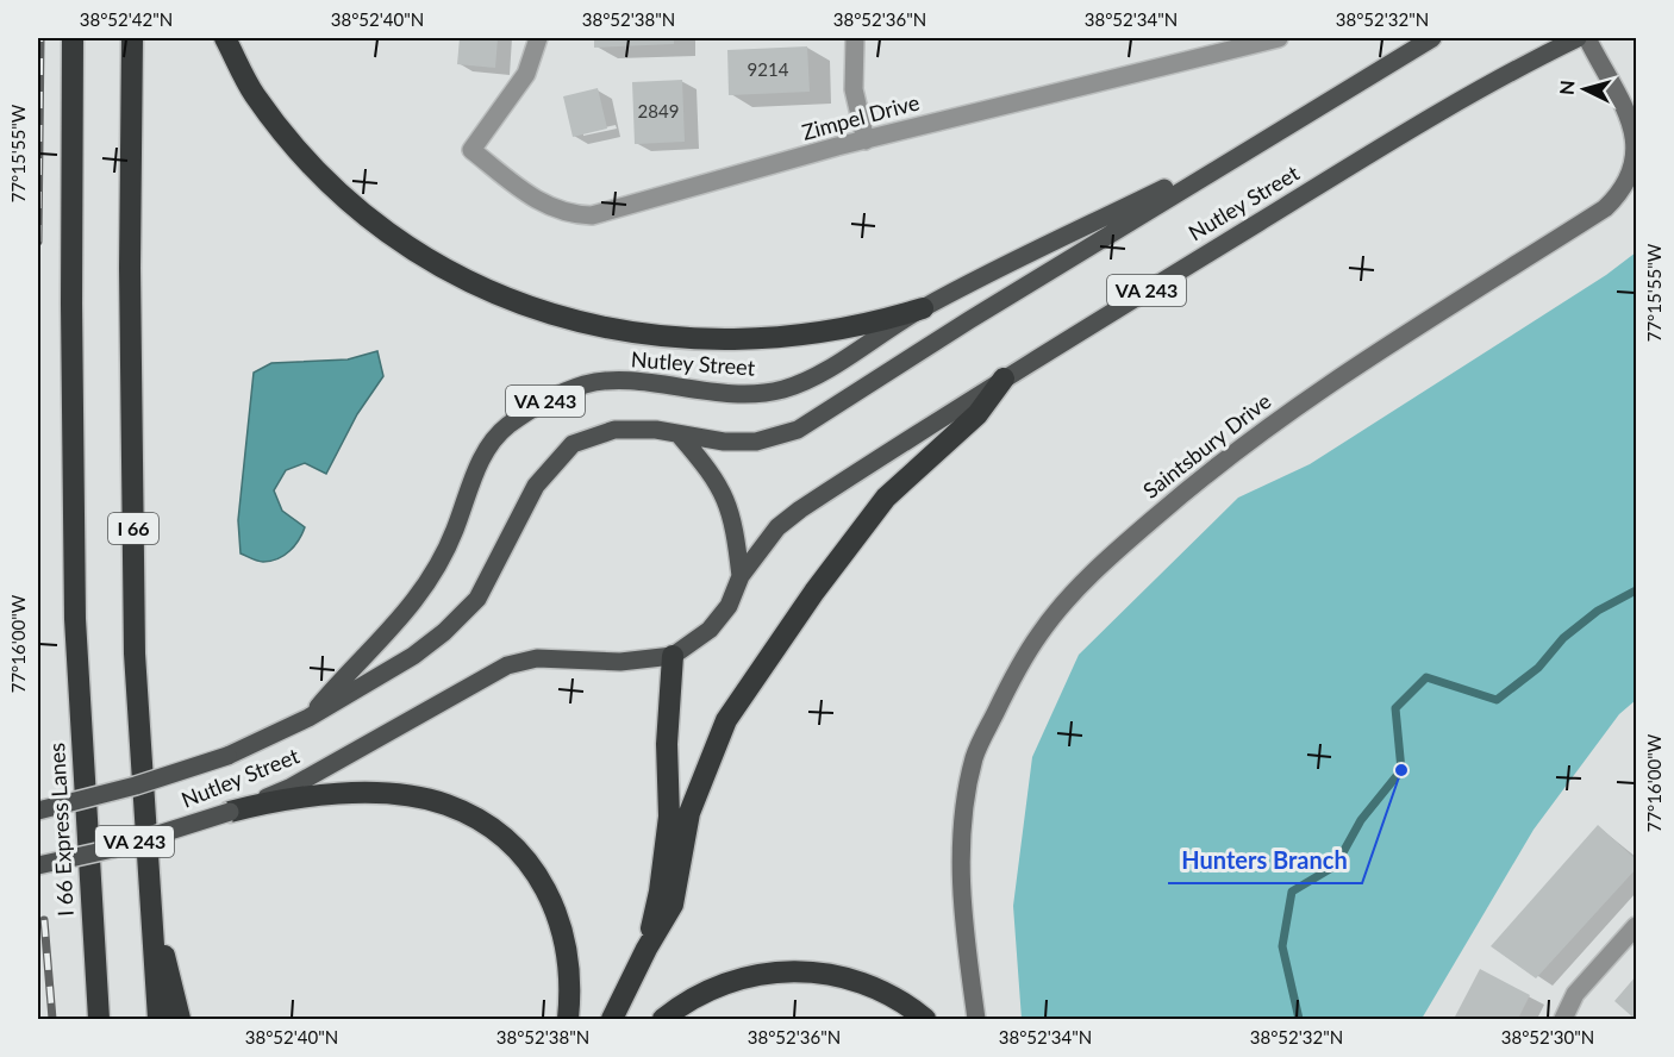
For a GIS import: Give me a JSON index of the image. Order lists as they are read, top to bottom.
{
  "streets": {
    "highway": ["I 66", "I 66 Express Lanes"],
    "main road": ["Nutley Street", "VA 243"],
    "street": ["Zimpel Drive", "Saintsbury Drive"]
  },
  "places": ["Hunters Branch"],
  "house_numbers": ["9214", "2849"],
  "north": "left",
  "coordinates": [
    "38°52'42\"N",
    "38°52'40\"N",
    "38°52'38\"N",
    "38°52'36\"N",
    "38°52'34\"N",
    "38°52'32\"N",
    "77°15'55\"W",
    "77°16'00\"W",
    "38°52'30\"N"
  ]
}
